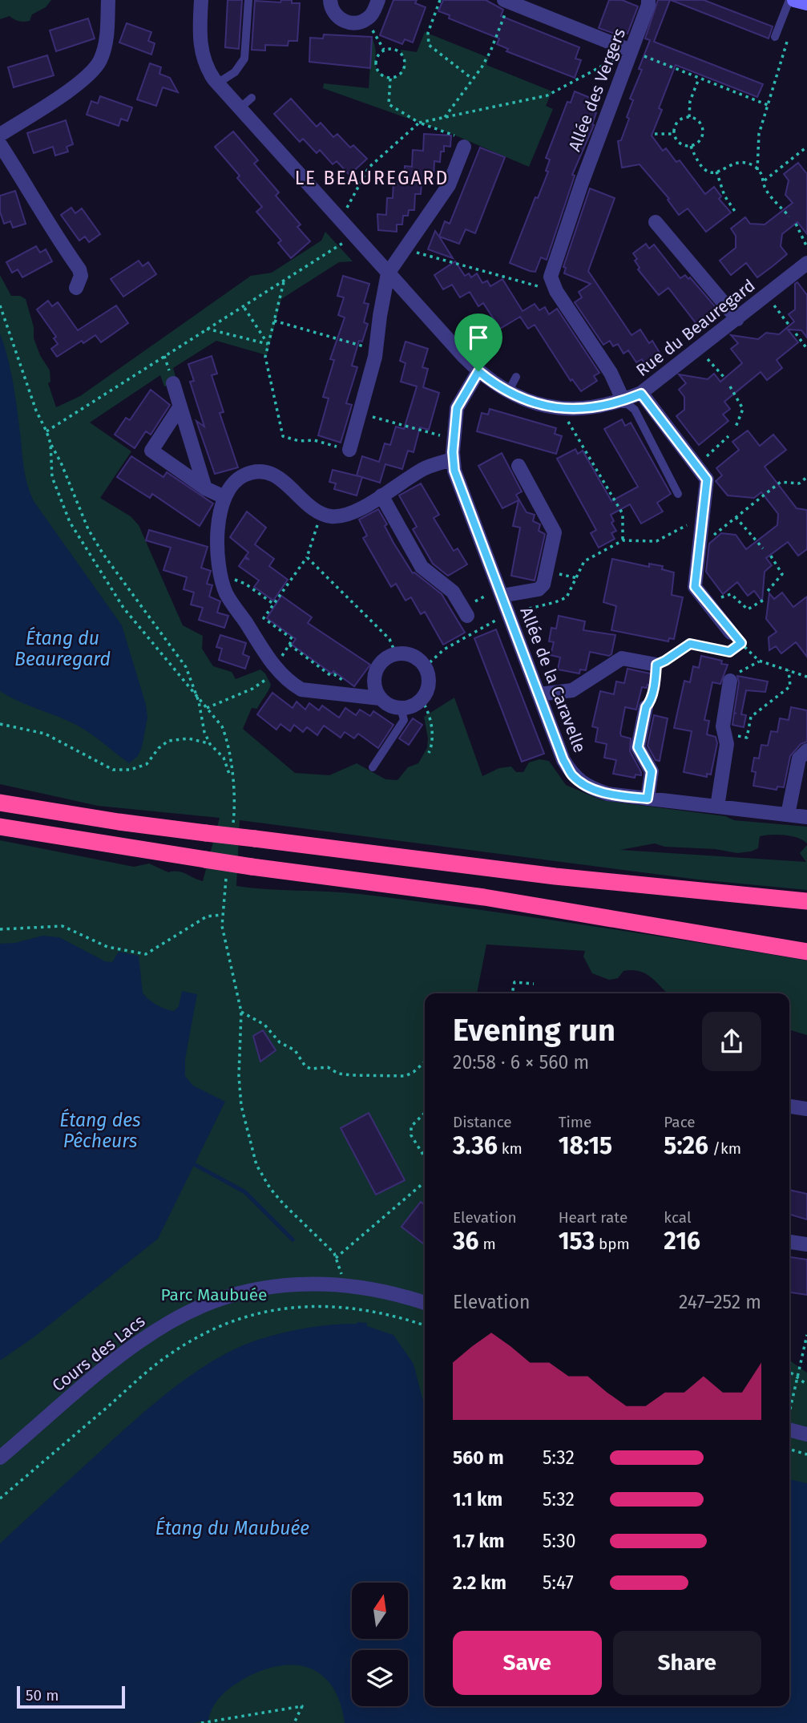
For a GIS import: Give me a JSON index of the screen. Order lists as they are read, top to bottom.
{
  "streets": {
    "street": [
      "Allée des Vergers",
      "Rue du Beauregard",
      "Allée de la Caravelle",
      "Cours des Lacs"
    ]
  },
  "crossings": [
    ["Rue du Beauregard", "Allée de la Caravelle"]
  ],
  "districts": ["LE BEAUREGARD"],
  "water": ["Étang du Beauregard", "Étang des Pêcheurs", "Étang du Maubuée"],
  "parks": ["Parc Maubuée"],
  "scale_bar": "50 m",
  "north": "top",
  "page": {
    "heading": ["Evening run", "20:58 · 6 × 560 m"],
    "stats": [
      ["Distance", "3.36 km"],
      ["Time", "18:15"],
      ["Pace", "5:26 /km"],
      ["Elevation", "36 m"],
      ["Heart rate", "153 bpm"],
      ["kcal", "216"]
    ],
    "chart": ["Elevation", "247–252 m"],
    "list": [
      {
        "name": "560 m",
        "note": "5:32"
      },
      {
        "name": "1.1 km",
        "note": "5:32"
      },
      {
        "name": "1.7 km",
        "note": "5:30"
      },
      {
        "name": "2.2 km",
        "note": "5:47"
      }
    ],
    "buttons": ["Save", "Share"],
    "scale": "50 m"
  }
}
